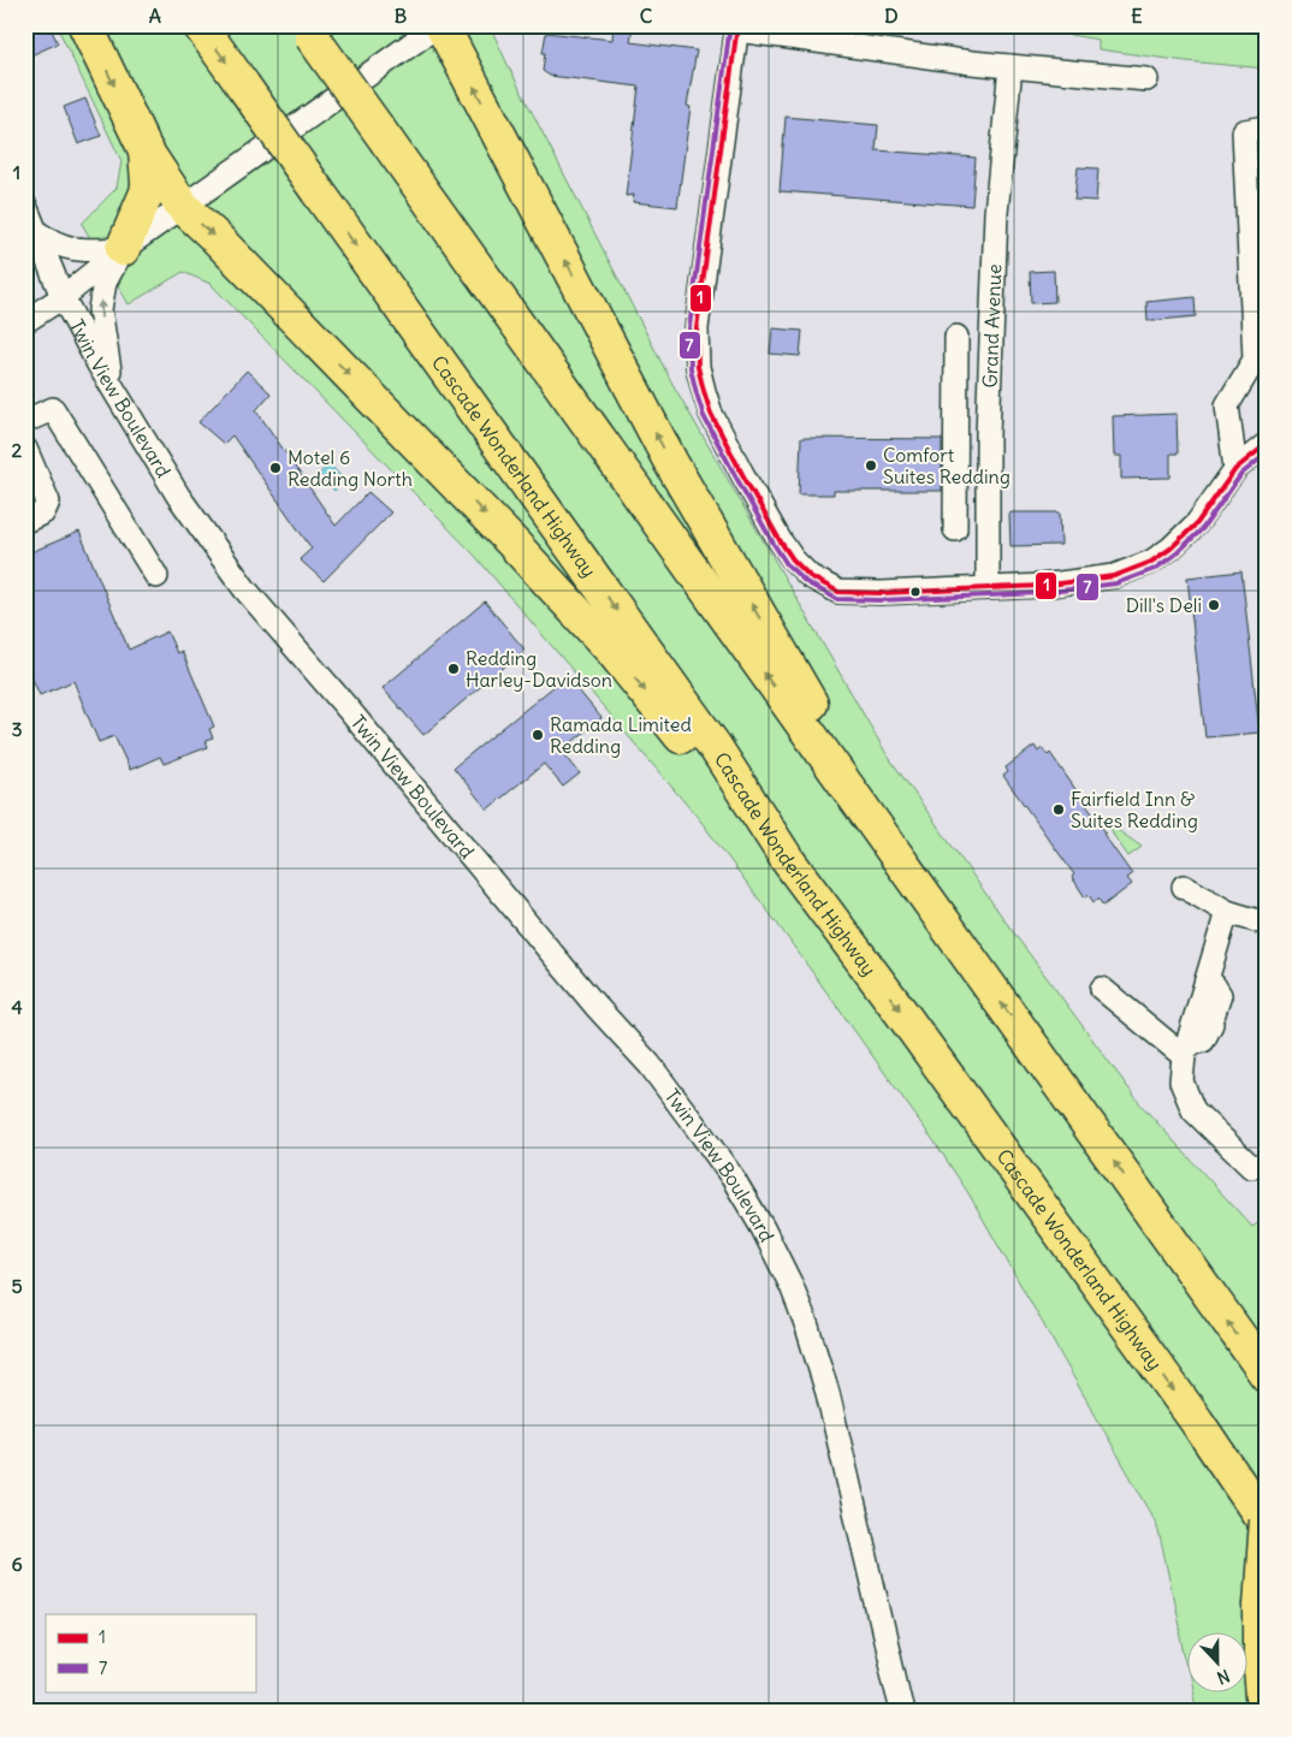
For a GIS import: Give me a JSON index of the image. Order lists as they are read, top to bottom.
{
  "streets": {
    "highway": ["Cascade Wonderland Highway"],
    "street": ["Grand Avenue", "Twin View Boulevard"]
  },
  "places": [
    "Comfort Suites Redding",
    "Motel 6 Redding North",
    "Dill's Deli",
    "Redding Harley-Davidson",
    "Ramada Limited Redding",
    "Fairfield Inn & Suites Redding"
  ],
  "lines": ["transit line 1", "transit line 7"],
  "legend": ["1", "7"],
  "north": "bottom",
  "grid": {
    "columns": [
      "A",
      "B",
      "C",
      "D",
      "E"
    ],
    "rows": [
      "1",
      "2",
      "3",
      "4",
      "5",
      "6"
    ]
  }
}
